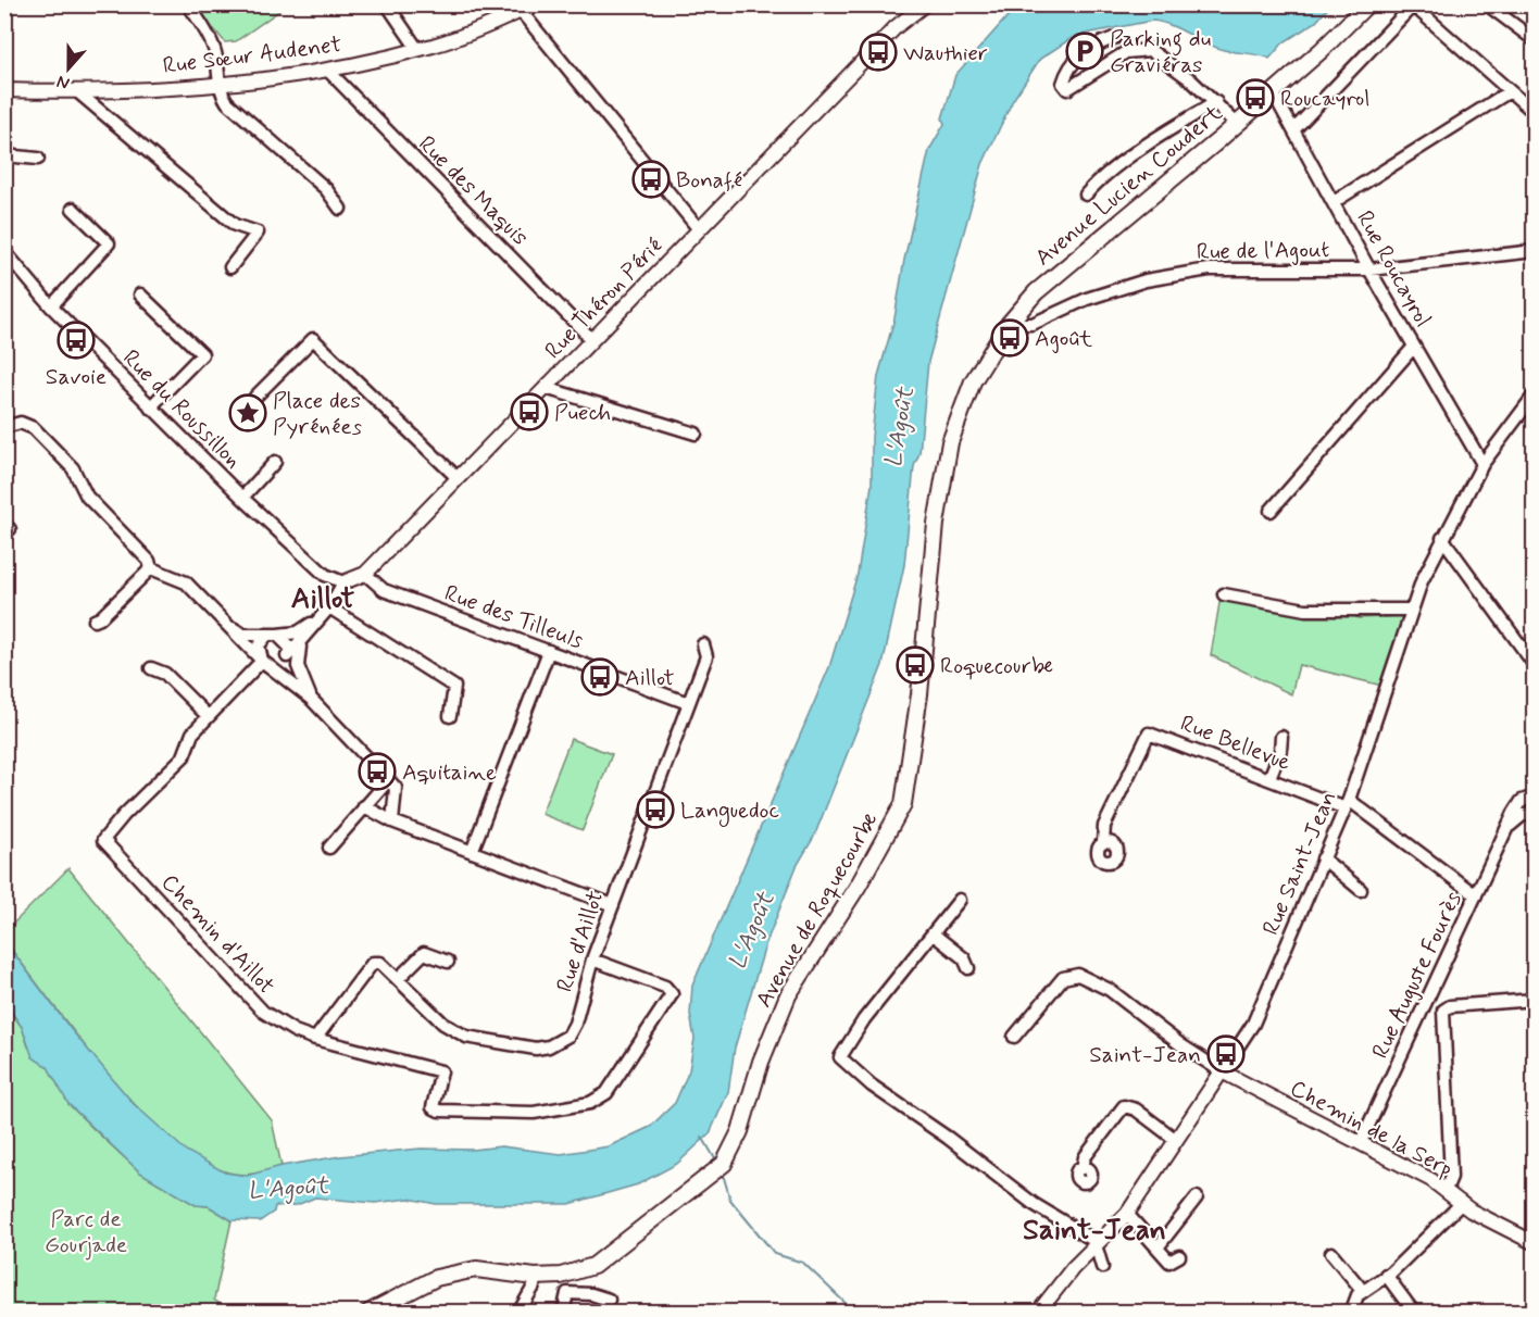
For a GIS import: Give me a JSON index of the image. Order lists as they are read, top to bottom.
{
  "streets": {
    "main road": ["Avenue Lucien Coudert", "Avenue de Roquecourbe"],
    "street": [
      "Rue Sœur Audenet",
      "Rue des Maquis",
      "Rue de l'Agout",
      "Rue Roucayrol",
      "Rue Théron Périé",
      "Rue du Roussillon",
      "Rue des Tilleuls",
      "Rue Bellevue",
      "Rue Saint-Jean",
      "Chemin d'Aillot",
      "Rue d'Aillot",
      "Rue Auguste Fourès",
      "Chemin de la Serp"
    ]
  },
  "crossings": [
    ["Rue Sœur Audenet", "Rue des Maquis"],
    ["Avenue Lucien Coudert", "Rue de l'Agout"],
    ["Avenue Lucien Coudert", "Rue Roucayrol"],
    ["Avenue Lucien Coudert", "Avenue de Roquecourbe"],
    ["Rue des Maquis", "Rue Théron Périé"],
    ["Rue de l'Agout", "Rue Roucayrol"],
    ["Rue de l'Agout", "Avenue de Roquecourbe"],
    ["Rue Roucayrol", "Rue Saint-Jean"],
    ["Rue Théron Périé", "Rue du Roussillon"],
    ["Rue Théron Périé", "Rue des Tilleuls"],
    ["Rue des Tilleuls", "Rue d'Aillot"],
    ["Rue Bellevue", "Rue Saint-Jean"],
    ["Rue Bellevue", "Rue Auguste Fourès"],
    ["Rue Saint-Jean", "Chemin de la Serp"],
    ["Chemin d'Aillot", "Rue d'Aillot"],
    ["Rue Auguste Fourès", "Chemin de la Serp"]
  ],
  "districts": ["Aillot", "Saint-Jean"],
  "water": ["L'Agoût"],
  "parks": ["Parc de Gourjade"],
  "places": {
    "parking": ["Parking du Graviéras"],
    "bus stop": [
      "Wauthier",
      "Roucayrol",
      "Bonafé",
      "Agoût",
      "Savoie",
      "Puech",
      "Roquecourbe",
      "Aillot",
      "Aquitaine",
      "Languedoc",
      "Saint-Jean"
    ],
    "place": ["Place des Pyrénées"]
  },
  "north": "bottom"
}
